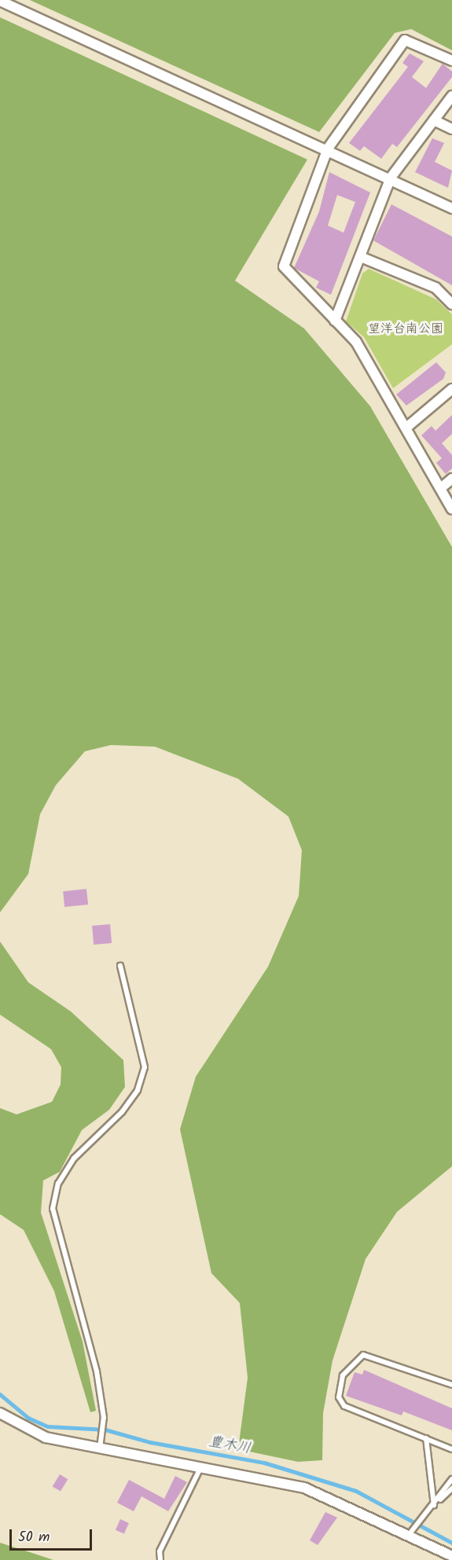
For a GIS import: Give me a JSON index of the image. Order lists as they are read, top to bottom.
{
  "water": ["豊木川"],
  "parks": ["望洋台南公園"],
  "scale_bar": "50 m"
}
